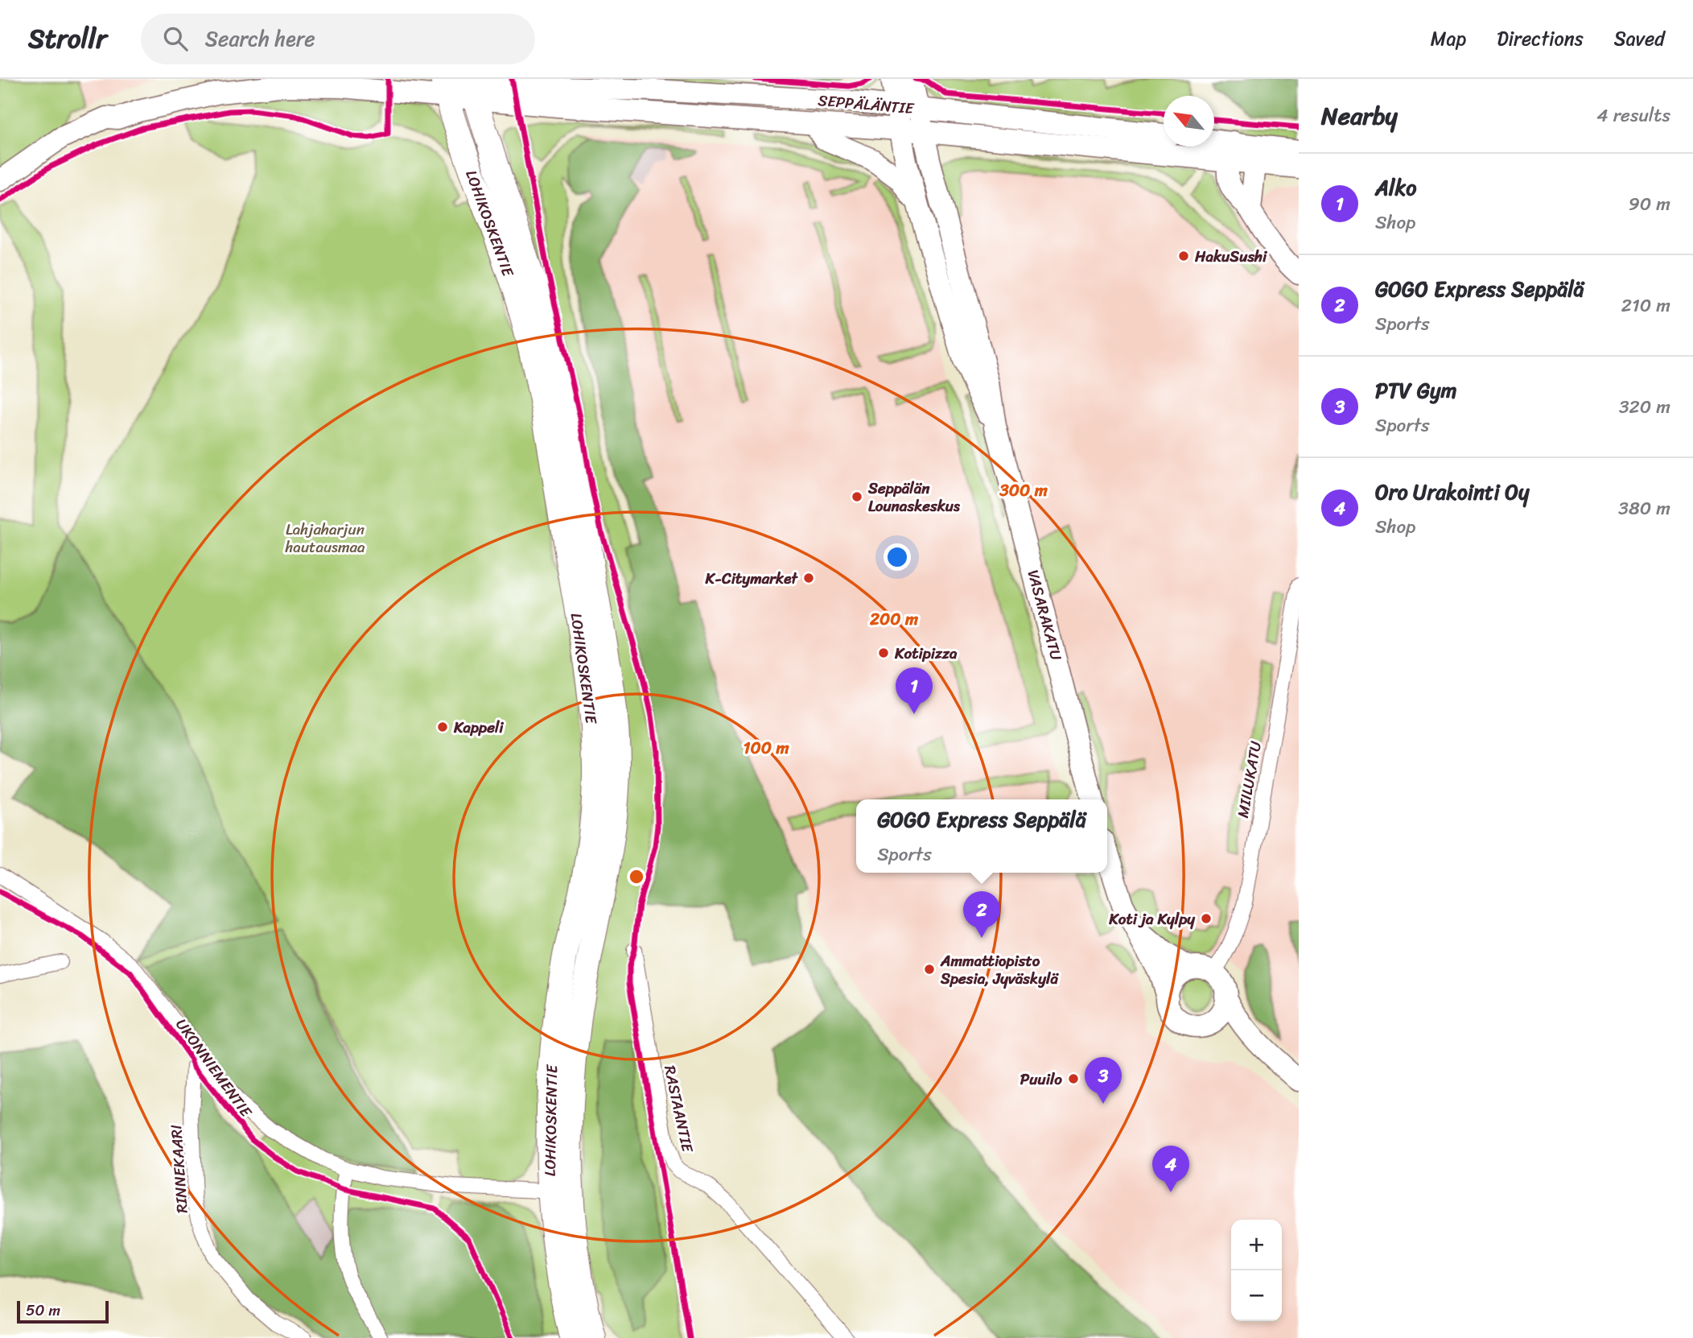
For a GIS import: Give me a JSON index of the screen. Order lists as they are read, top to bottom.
{
  "streets": {
    "main road": ["SEPPÄLÄNTIE", "LOHIKOSKENTIE", "VASARAKATU"],
    "street": [
      "MIILUKATU",
      "UKONNIEMENTIE",
      "RASTAANTIE",
      "RINNEKAARI"
    ]
  },
  "crossings": [
    ["SEPPÄLÄNTIE", "LOHIKOSKENTIE"],
    ["SEPPÄLÄNTIE", "VASARAKATU"],
    ["LOHIKOSKENTIE", "UKONNIEMENTIE"],
    ["UKONNIEMENTIE", "RINNEKAARI"]
  ],
  "parks": ["Lahjaharjun hautausmaa"],
  "places": [
    "HakuSushi",
    "Seppälän Lounaskeskus",
    "K-Citymarket",
    "Kotipizza",
    "Kappeli",
    "Koti ja Kylpy",
    "Ammattiopisto Spesia, Jyväskylä",
    "Puuilo"
  ],
  "scale_bar": "50 m",
  "north": "top left",
  "page": {
    "header": "Strollr",
    "search": "Search here",
    "nav": ["Map", "Directions", "Saved"],
    "heading": ["Nearby", "4 results"],
    "list": [
      {
        "mark": "1",
        "name": "Alko",
        "note": "Shop",
        "value": "90 m"
      },
      {
        "mark": "2",
        "name": "GOGO Express Seppälä",
        "note": "Sports",
        "value": "210 m"
      },
      {
        "mark": "3",
        "name": "PTV Gym",
        "note": "Sports",
        "value": "320 m"
      },
      {
        "mark": "4",
        "name": "Oro Urakointi Oy",
        "note": "Shop",
        "value": "380 m"
      }
    ],
    "pins": [
      "1",
      "2",
      "3",
      "4"
    ],
    "popup": ["GOGO Express Seppälä", "Sports"],
    "map_buttons": ["+", "−"],
    "scale": "50 m"
  },
  "rings": ["300 m", "200 m", "100 m"]
}
